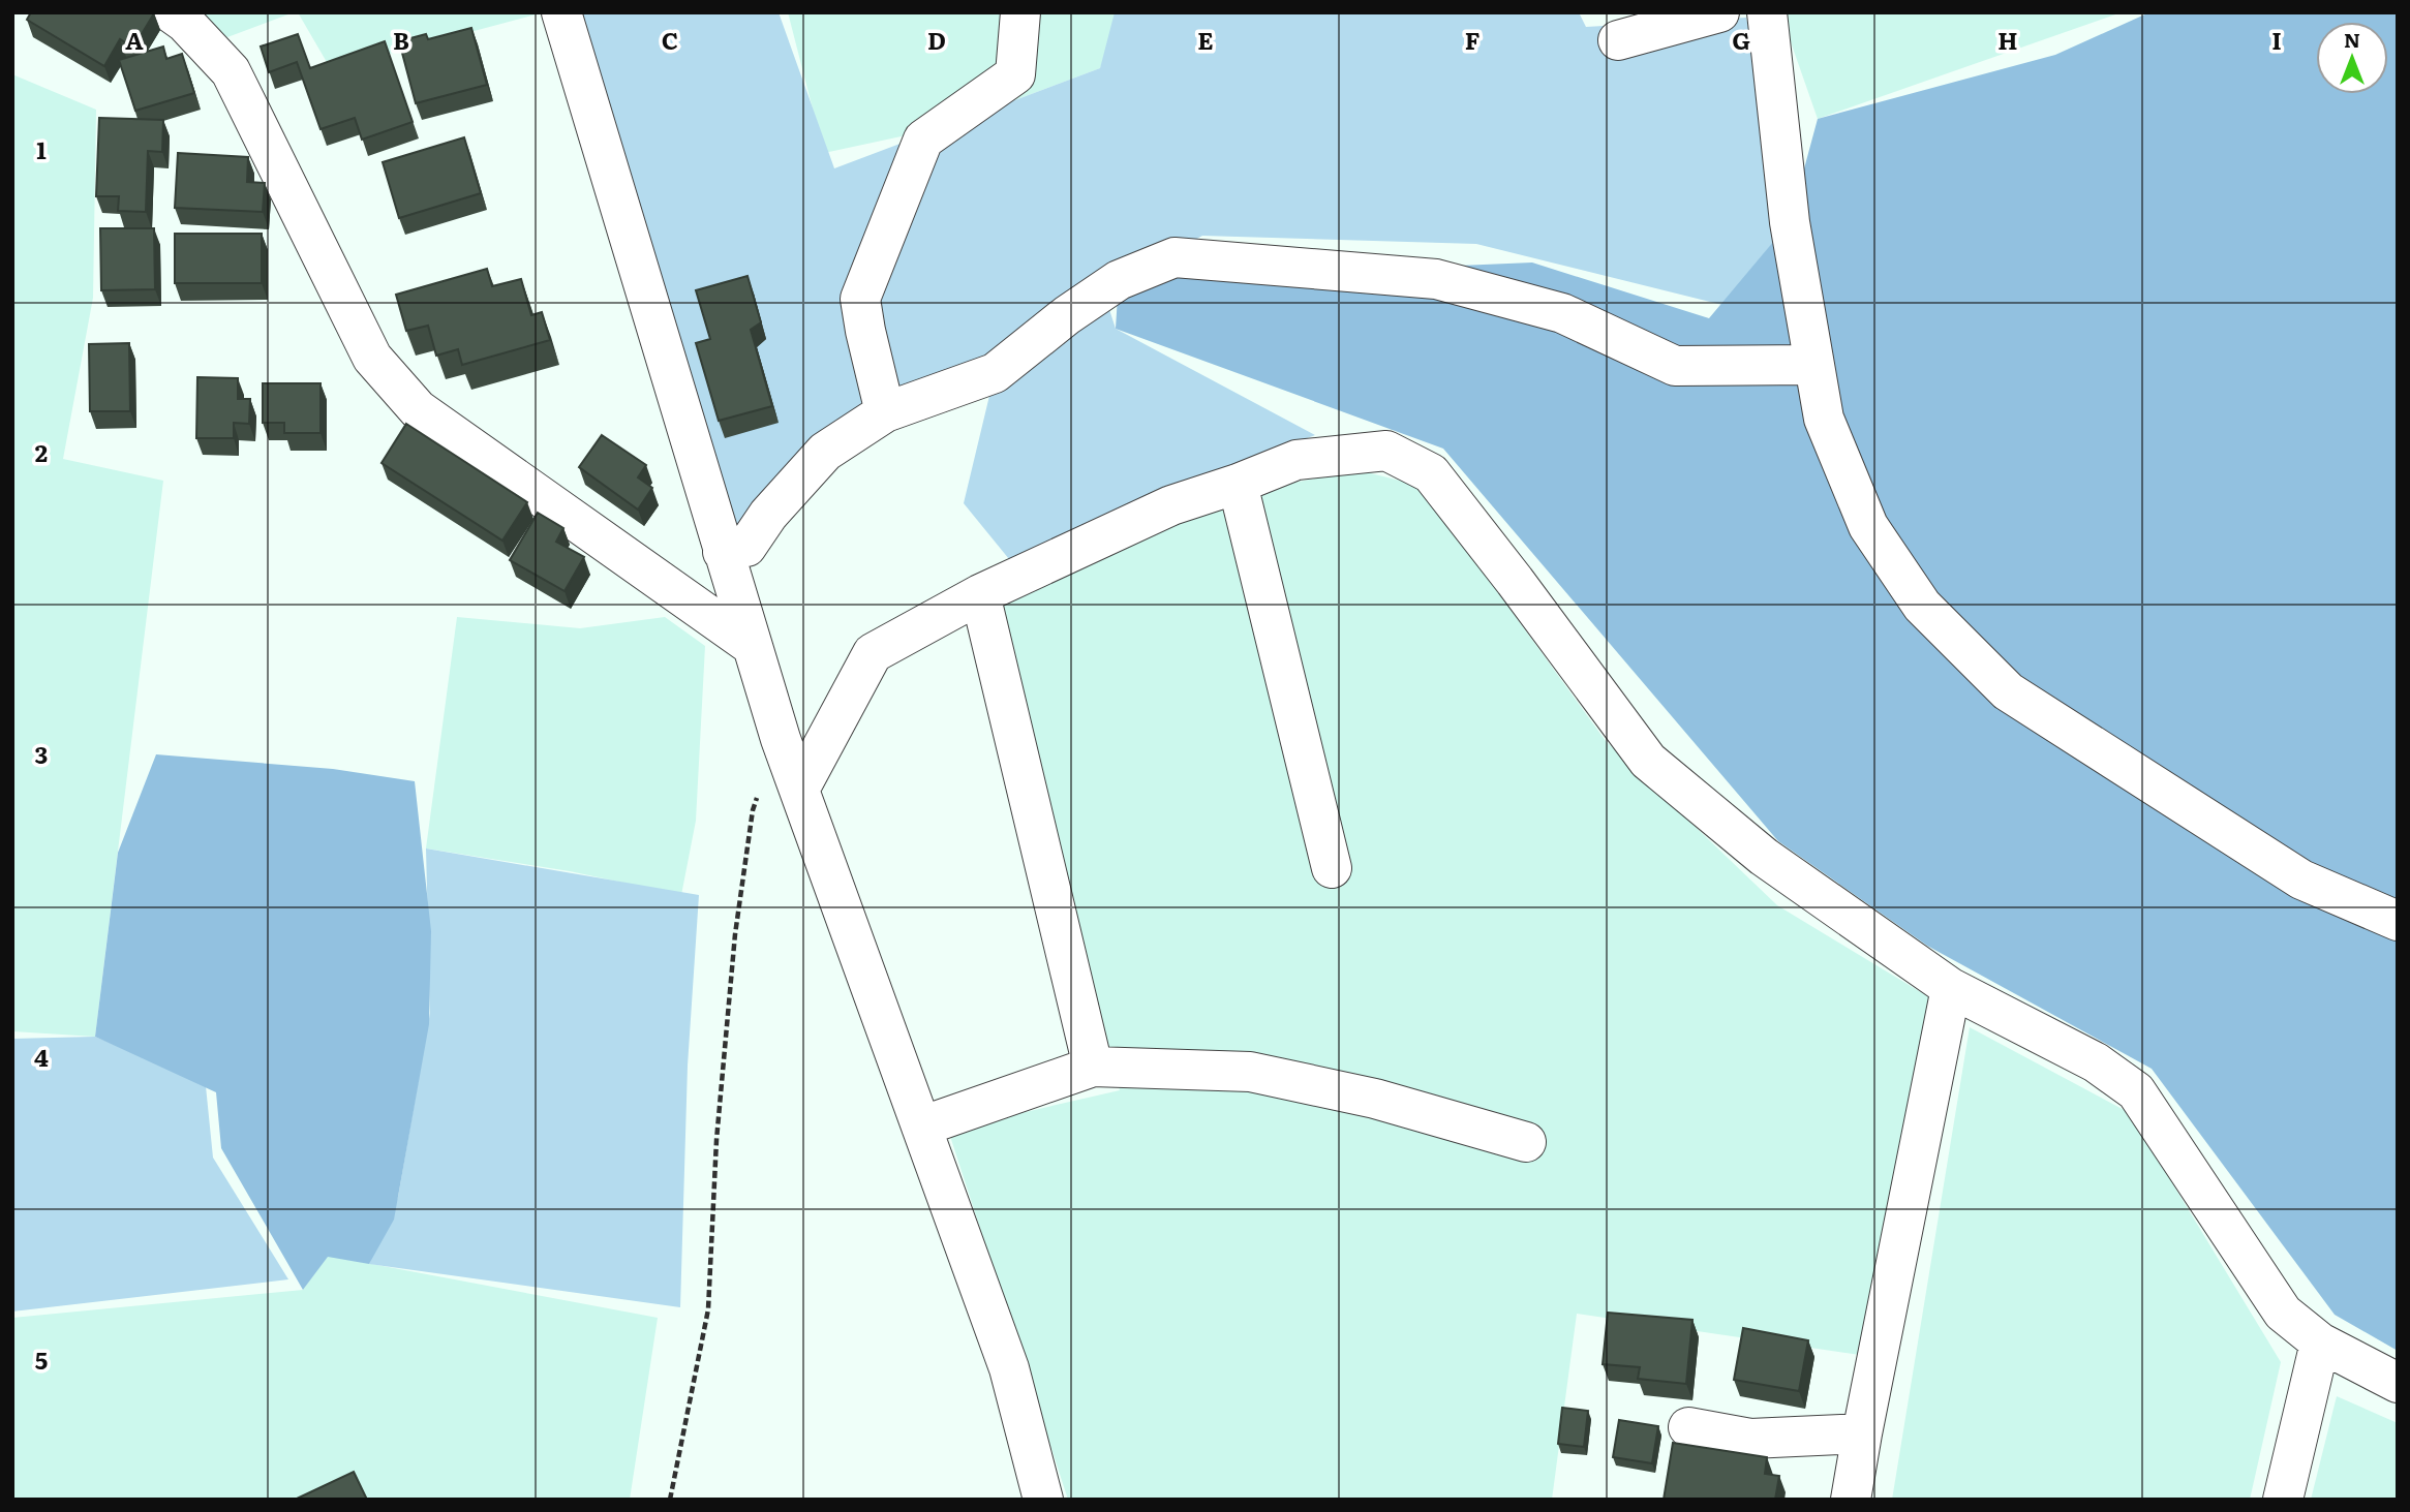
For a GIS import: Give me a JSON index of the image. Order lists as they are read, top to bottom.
{
  "north": "top",
  "grid": {
    "columns": [
      "A",
      "B",
      "C",
      "D",
      "E",
      "F",
      "G",
      "H",
      "I"
    ],
    "rows": [
      "1",
      "2",
      "3",
      "4",
      "5"
    ]
  }
}
